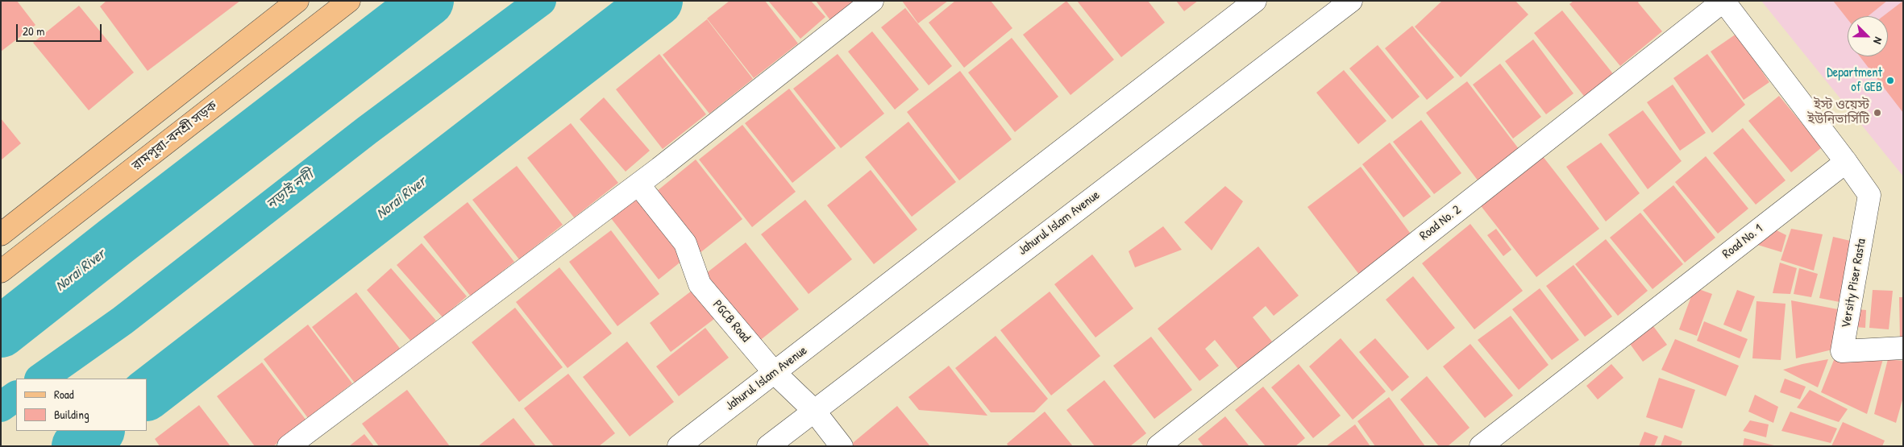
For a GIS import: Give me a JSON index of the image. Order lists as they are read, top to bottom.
{
  "streets": {
    "main road": ["রামপুরা-বনশ্রী সড়ক"],
    "street": [
      "Jahurul Islam Avenue",
      "Road No. 2",
      "Road No. 1",
      "Versity Piser Rasta",
      "PGCB Road"
    ]
  },
  "crossings": [
    ["Jahurul Islam Avenue", "PGCB Road"],
    ["Road No. 1", "Versity Piser Rasta"]
  ],
  "water": ["নড়াই নদী", "Norai River"],
  "places": ["Department of GEB", "ইস্ট ওয়েস্ট ইউনিভার্সিটি"],
  "legend": ["Road", "Building"],
  "scale_bar": "20 m",
  "north": "bottom right"
}
